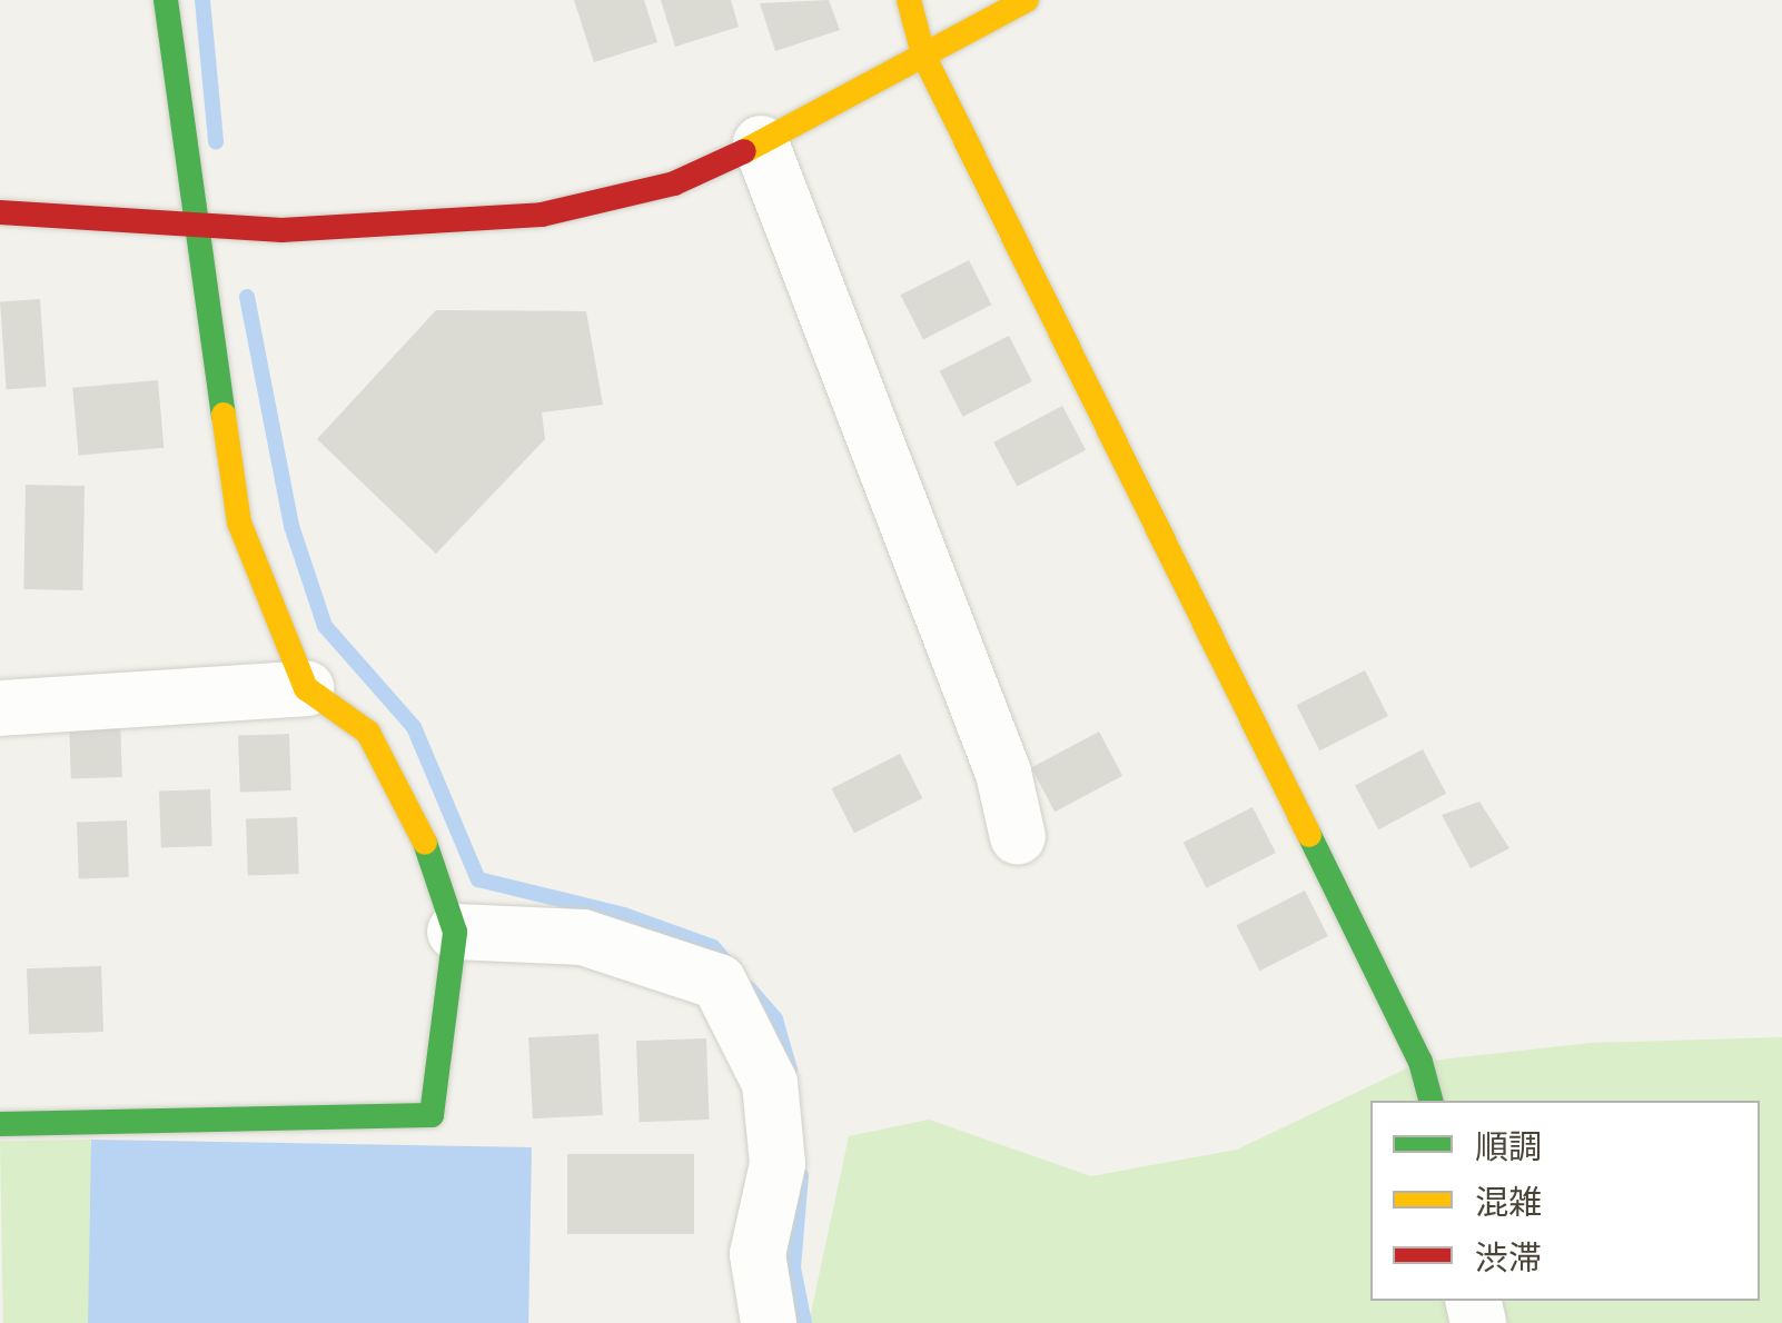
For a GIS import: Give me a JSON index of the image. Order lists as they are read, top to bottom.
{
  "legend": ["順調", "混雑", "渋滞"]
}
